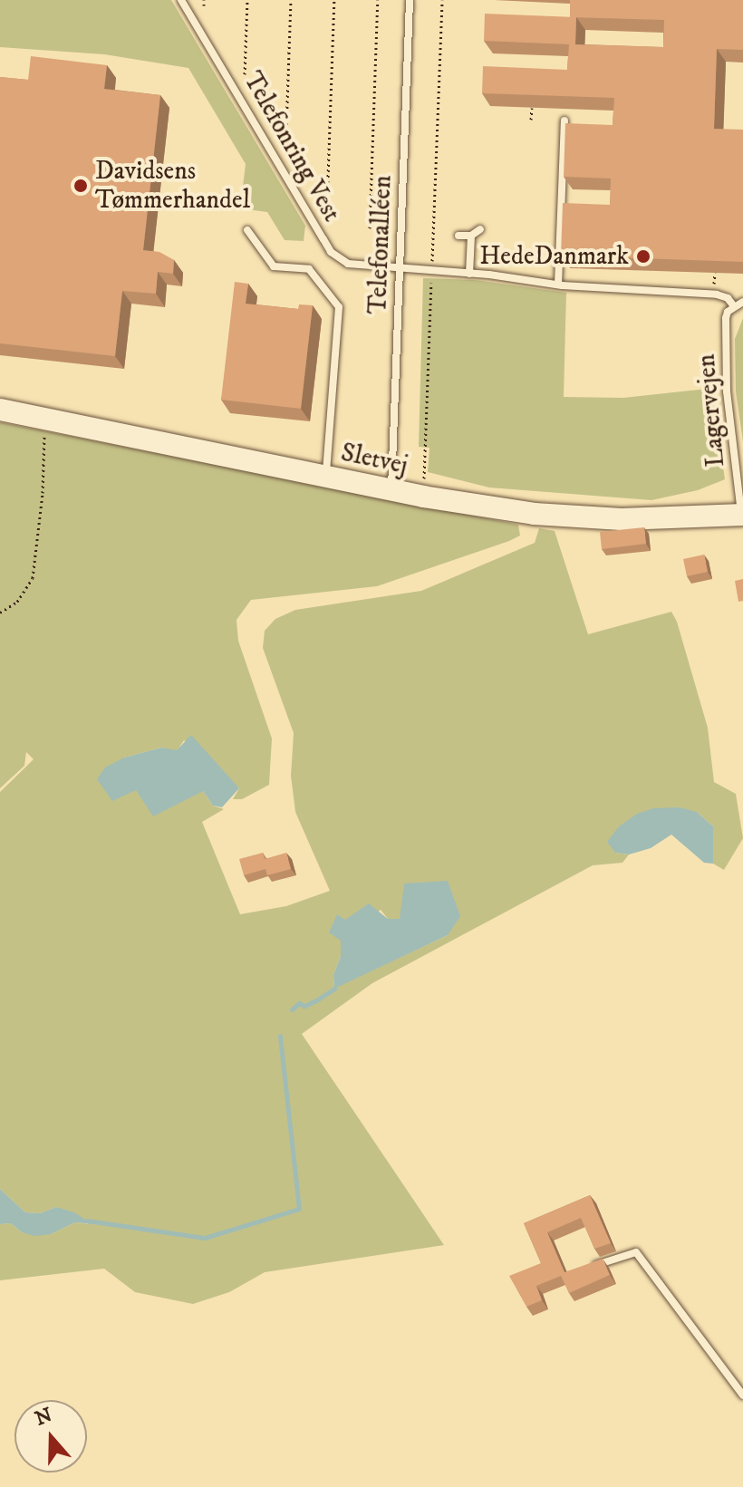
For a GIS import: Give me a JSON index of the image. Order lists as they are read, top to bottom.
{
  "streets": {
    "street": ["Sletvej"],
    "lane": ["Telefonring Vest", "Telefonalléen", "Lagervejen"]
  },
  "crossings": [
    ["Telefonring Vest", "Telefonalléen"],
    ["Telefonring Vest", "Lagervejen"],
    ["Telefonalléen", "Sletvej"],
    ["Lagervejen", "Sletvej"]
  ],
  "places": ["Davidsens Tømmerhandel", "HedeDanmark"],
  "north": "top"
}
